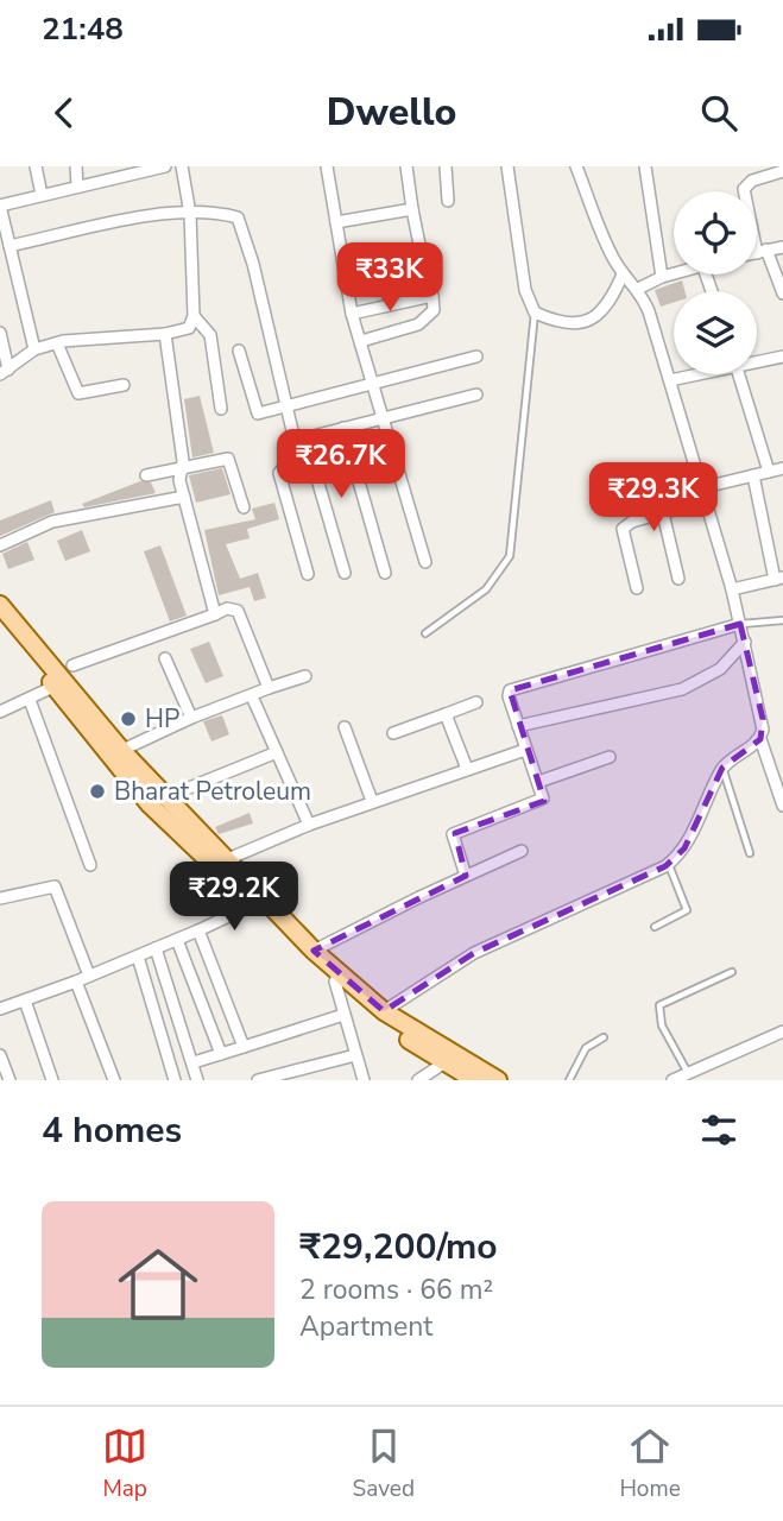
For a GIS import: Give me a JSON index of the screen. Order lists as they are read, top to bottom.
{
  "places": ["HP", "Bharat Petroleum"],
  "page": {
    "status": "21:48",
    "header": "Dwello",
    "price": [
      "₹33K",
      "₹26.7K",
      "₹29.3K",
      "₹29.2K"
    ],
    "heading": "4 homes",
    "list": [
      {
        "name": "₹29,200/mo",
        "note": "2 rooms · 66 m² · Apartment"
      }
    ],
    "tabs": ["Map", "Saved", "Home"]
  }
}
